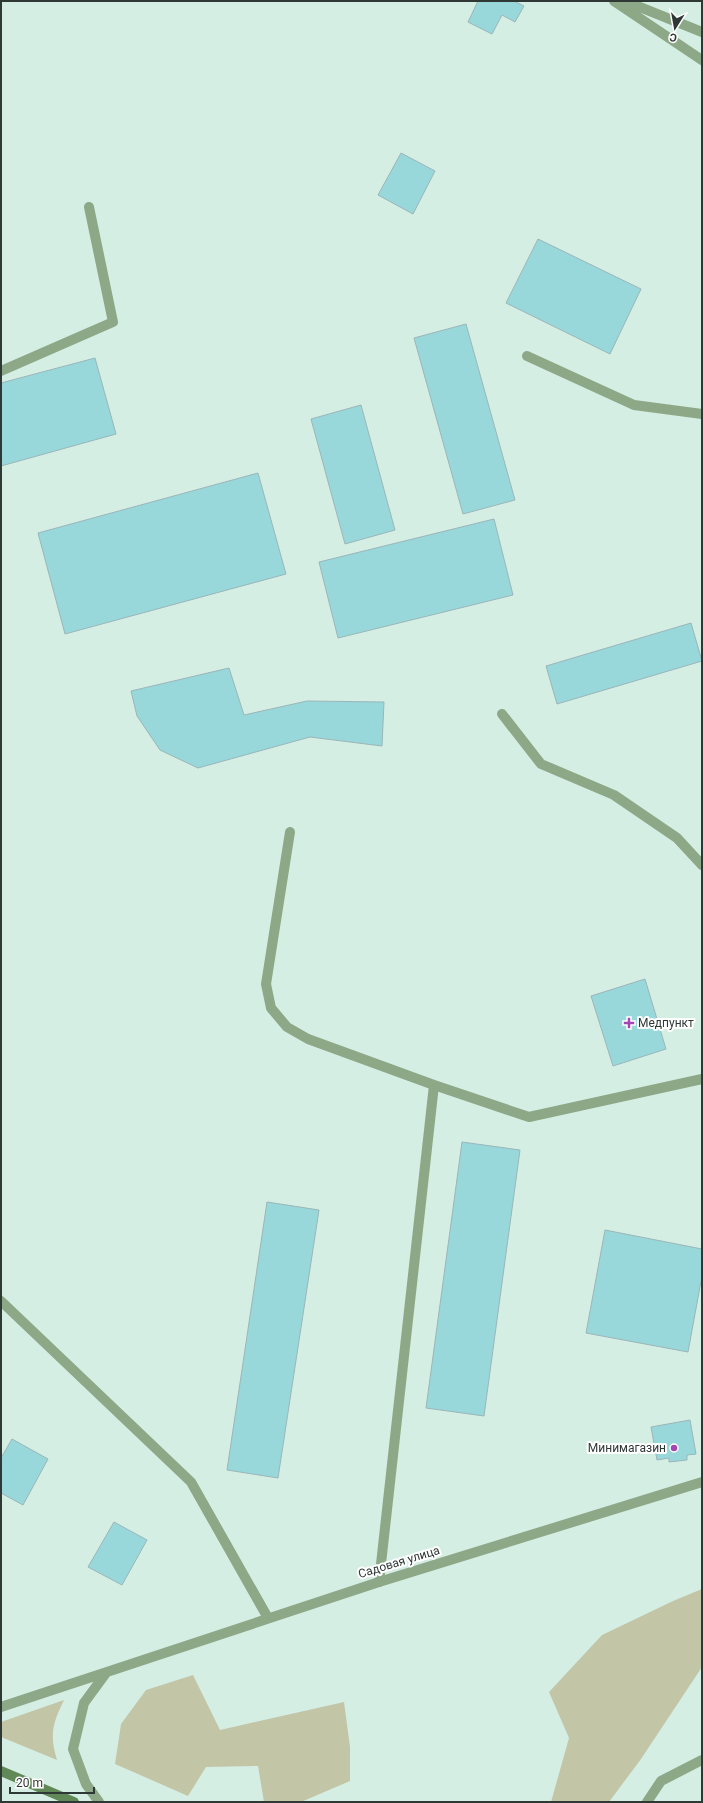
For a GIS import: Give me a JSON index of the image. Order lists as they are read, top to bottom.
{
  "streets": {
    "street": ["Садовая улица"]
  },
  "places": {
    "health": ["Медпункт"],
    "other": ["Минимагазин"]
  },
  "scale_bar": "20 m",
  "north": "bottom"
}
